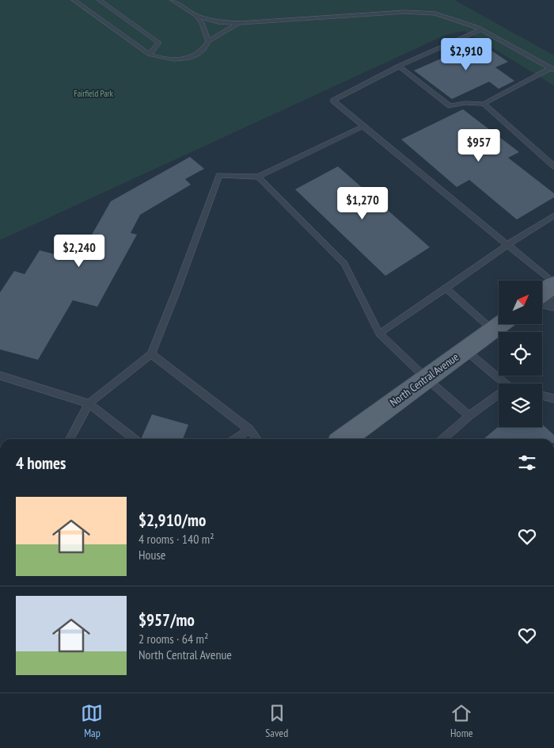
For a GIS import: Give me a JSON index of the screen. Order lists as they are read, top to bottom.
{
  "streets": {
    "main road": ["North Central Avenue"]
  },
  "parks": ["Fairfield Park"],
  "north": "top right",
  "page": {
    "price": [
      "$2,910",
      "$957",
      "$1,270",
      "$2,240"
    ],
    "heading": "4 homes",
    "list": [
      {
        "name": "$2,910/mo",
        "note": "4 rooms · 140 m² · House"
      },
      {
        "name": "$957/mo",
        "note": "2 rooms · 64 m² · North Central Avenue"
      }
    ],
    "tabs": ["Map", "Saved", "Home"]
  }
}
